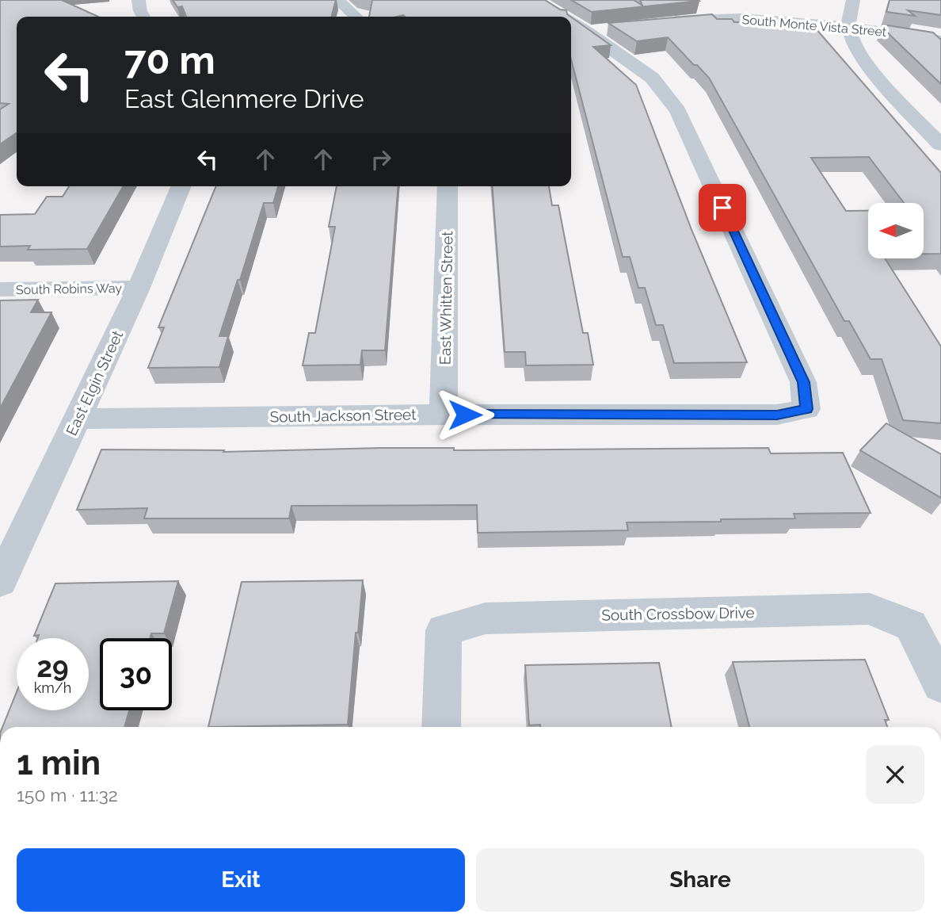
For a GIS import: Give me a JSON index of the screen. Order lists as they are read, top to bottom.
{
  "streets": {
    "street": [
      "South Monte Vista Street",
      "South Robins Way",
      "East Whitten Street",
      "East Elgin Street",
      "South Jackson Street",
      "South Crossbow Drive"
    ]
  },
  "crossings": [
    ["South Robins Way", "East Elgin Street"],
    ["East Whitten Street", "South Jackson Street"],
    ["East Elgin Street", "South Jackson Street"]
  ],
  "north": "left",
  "page": {
    "turn": ["70 m", "East Glenmere Drive"],
    "speed": "29 km/h",
    "limit": "30",
    "heading": ["1 min", "150 m · 11:32"],
    "buttons": ["Exit", "Share"]
  }
}
